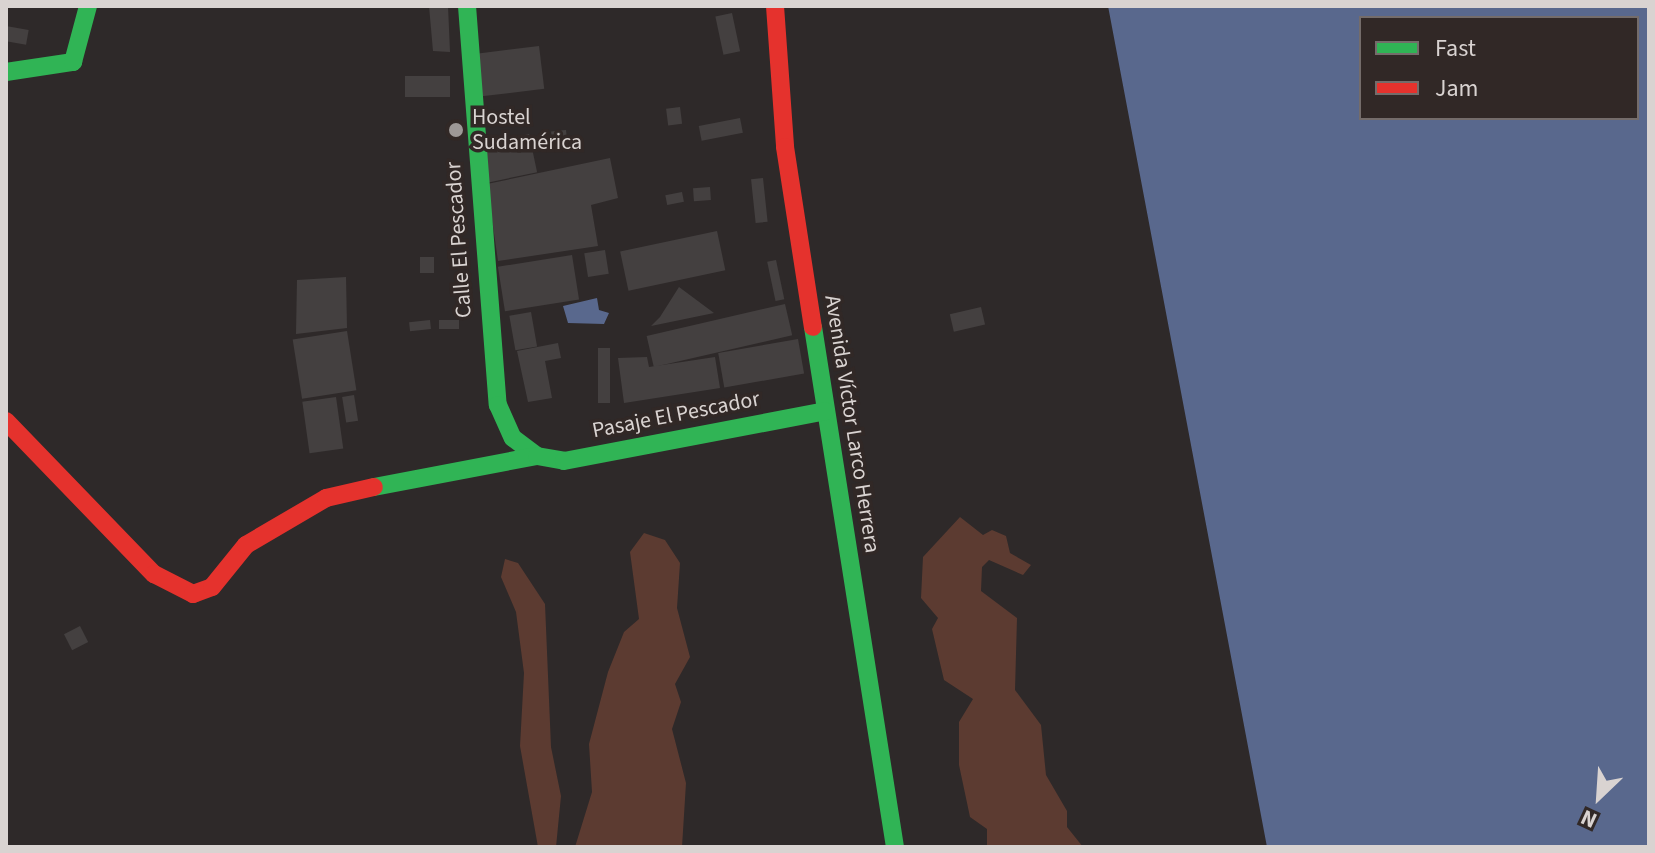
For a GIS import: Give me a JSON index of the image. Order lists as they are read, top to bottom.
{
  "streets": {
    "street": ["Calle El Pescador", "Pasaje El Pescador", "Avenida Víctor Larco Herrera"]
  },
  "crossings": [
    ["Calle El Pescador", "Pasaje El Pescador"],
    ["Pasaje El Pescador", "Avenida Víctor Larco Herrera"]
  ],
  "places": ["Hostel Sudamérica"],
  "legend": ["Fast", "Jam"],
  "north": "bottom left"
}
